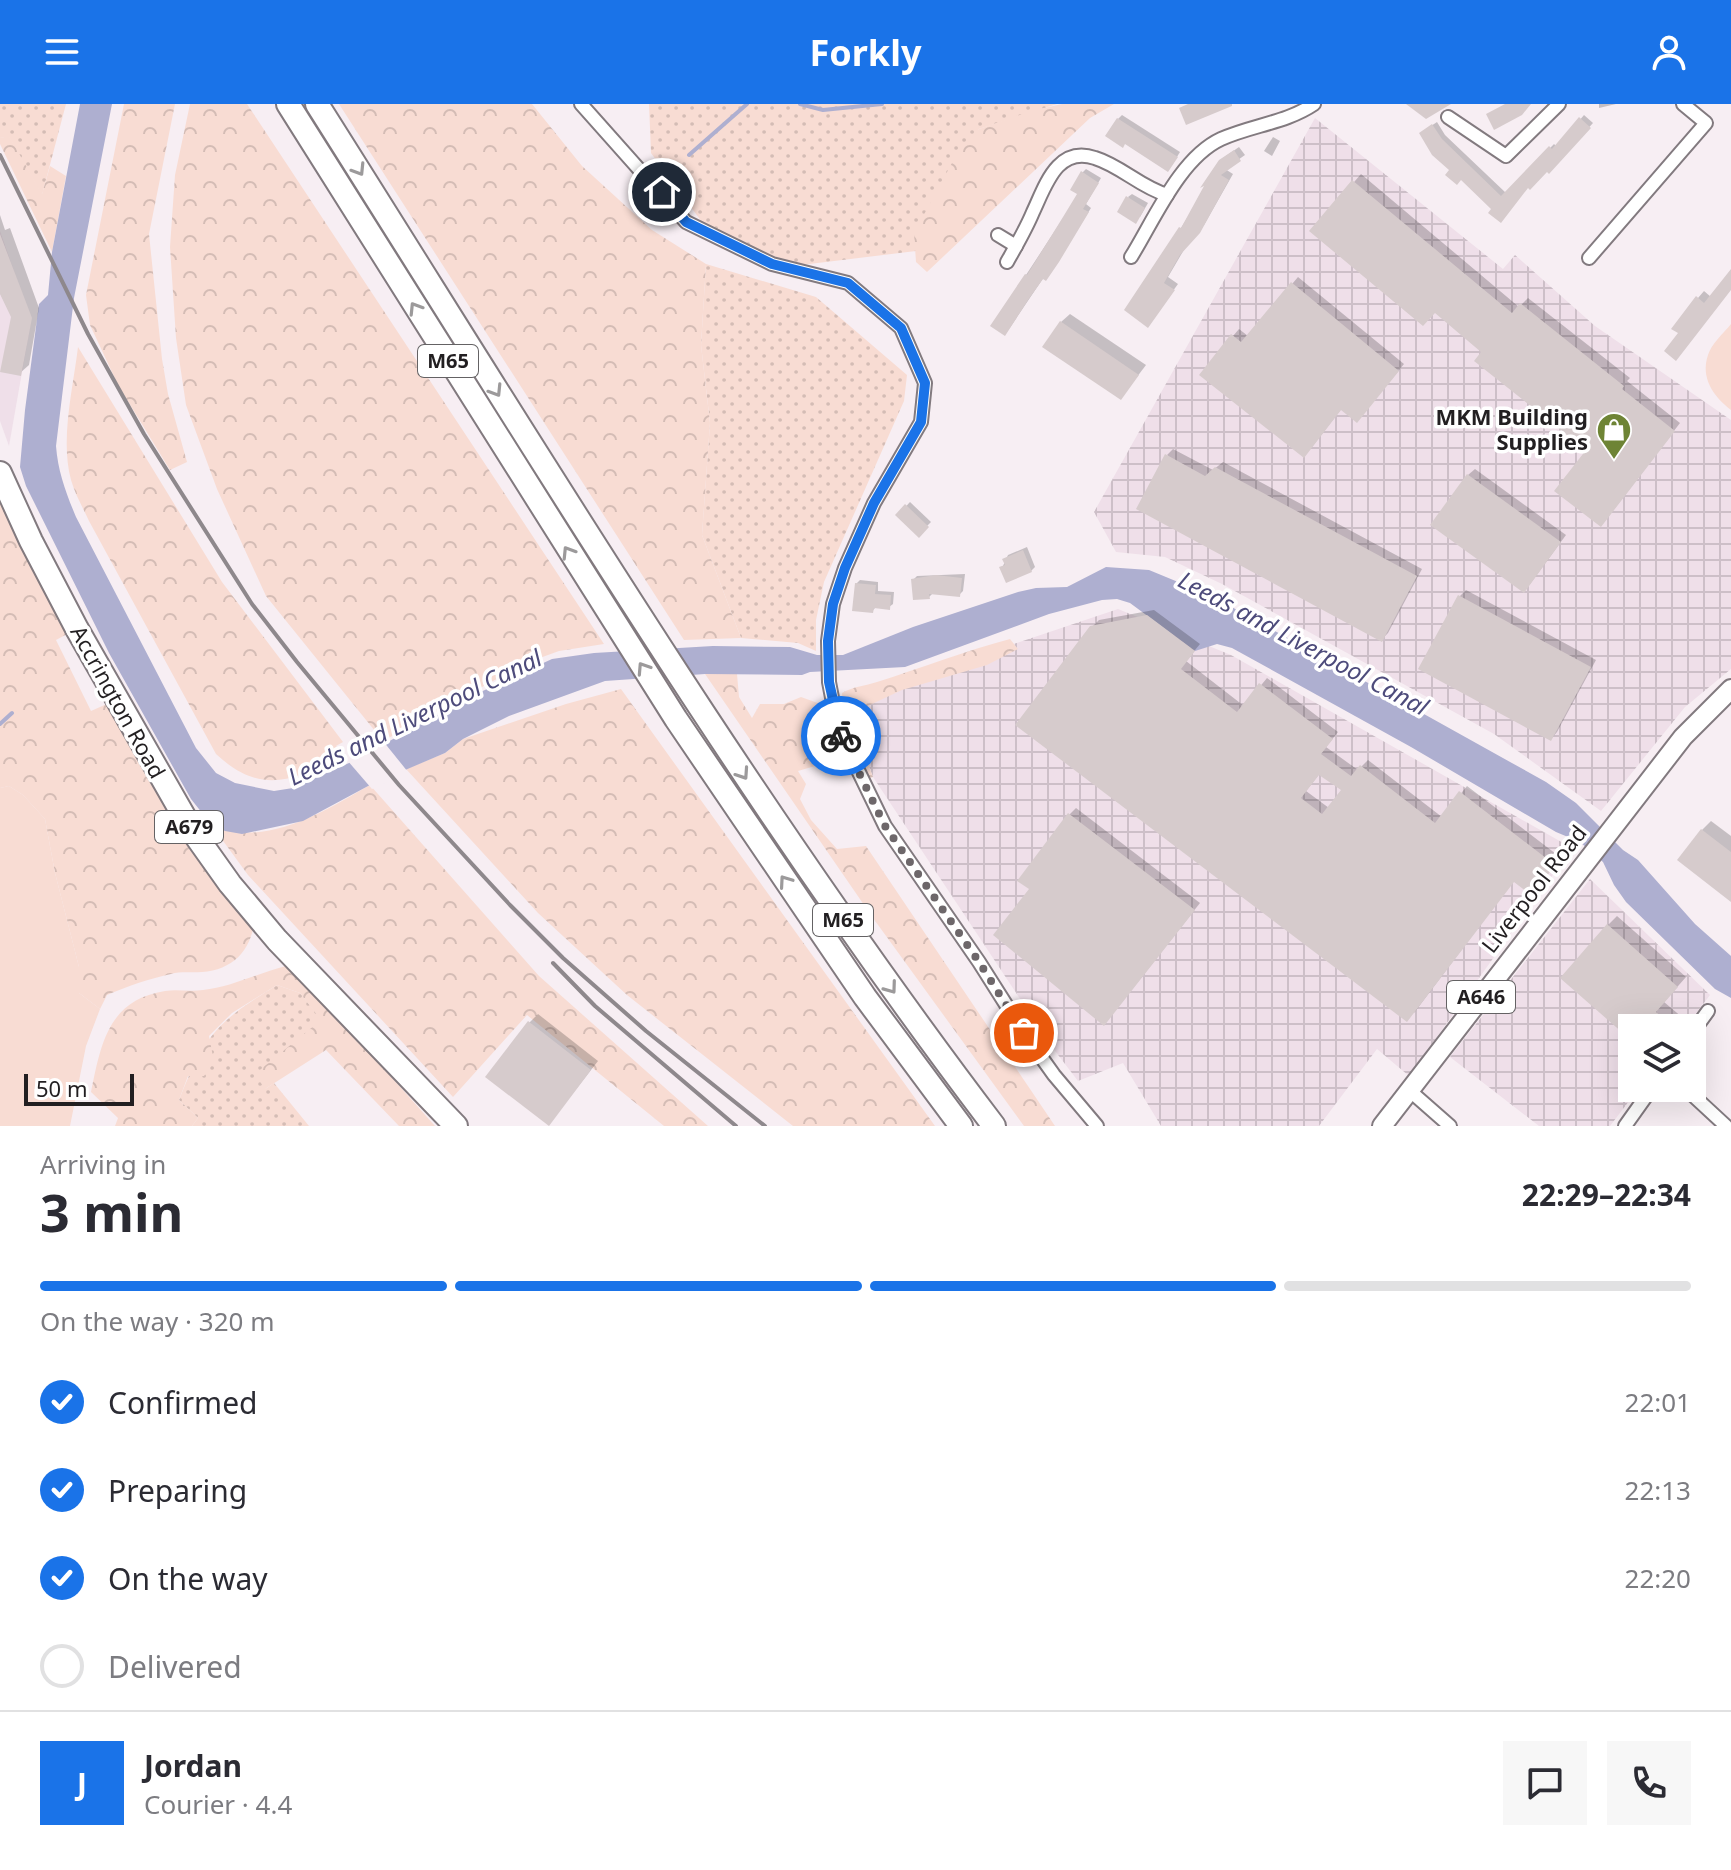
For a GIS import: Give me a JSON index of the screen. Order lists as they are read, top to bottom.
{
  "streets": {
    "highway": ["M65", "Accrington Road", "A679"],
    "main road": ["Liverpool Road", "A646"]
  },
  "water": ["Leeds and Liverpool Canal"],
  "places": {
    "shop": ["MKM Building Supplies"]
  },
  "scale_bar": "50 m",
  "page": {
    "header": "Forkly",
    "scale": "50 m",
    "heading": ["3 min", "Arriving in", "22:29–22:34"],
    "panel": ["Jordan", "Courier · 4.4"],
    "bar": "On the way · 320 m",
    "list": [
      ["Confirmed", "22:01"],
      ["Preparing", "22:13"],
      ["On the way", "22:20"],
      "Delivered"
    ],
    "round": "J"
  }
}
